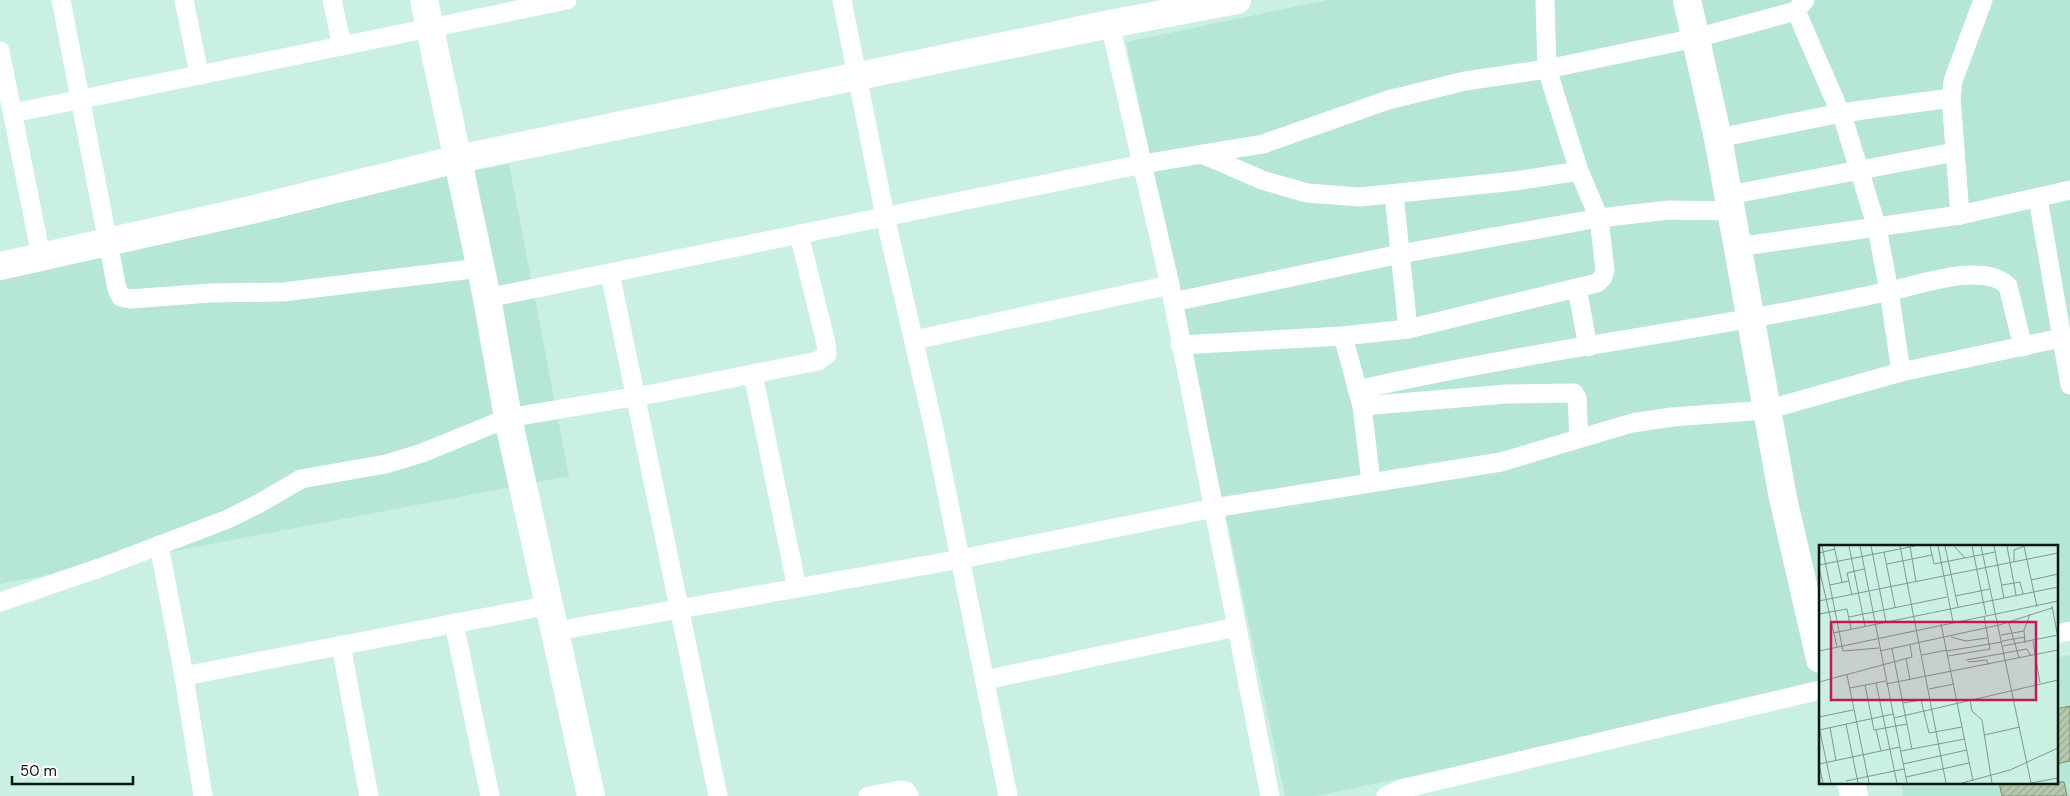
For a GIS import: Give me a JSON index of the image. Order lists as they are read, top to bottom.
{
  "scale_bar": "50 m"
}
